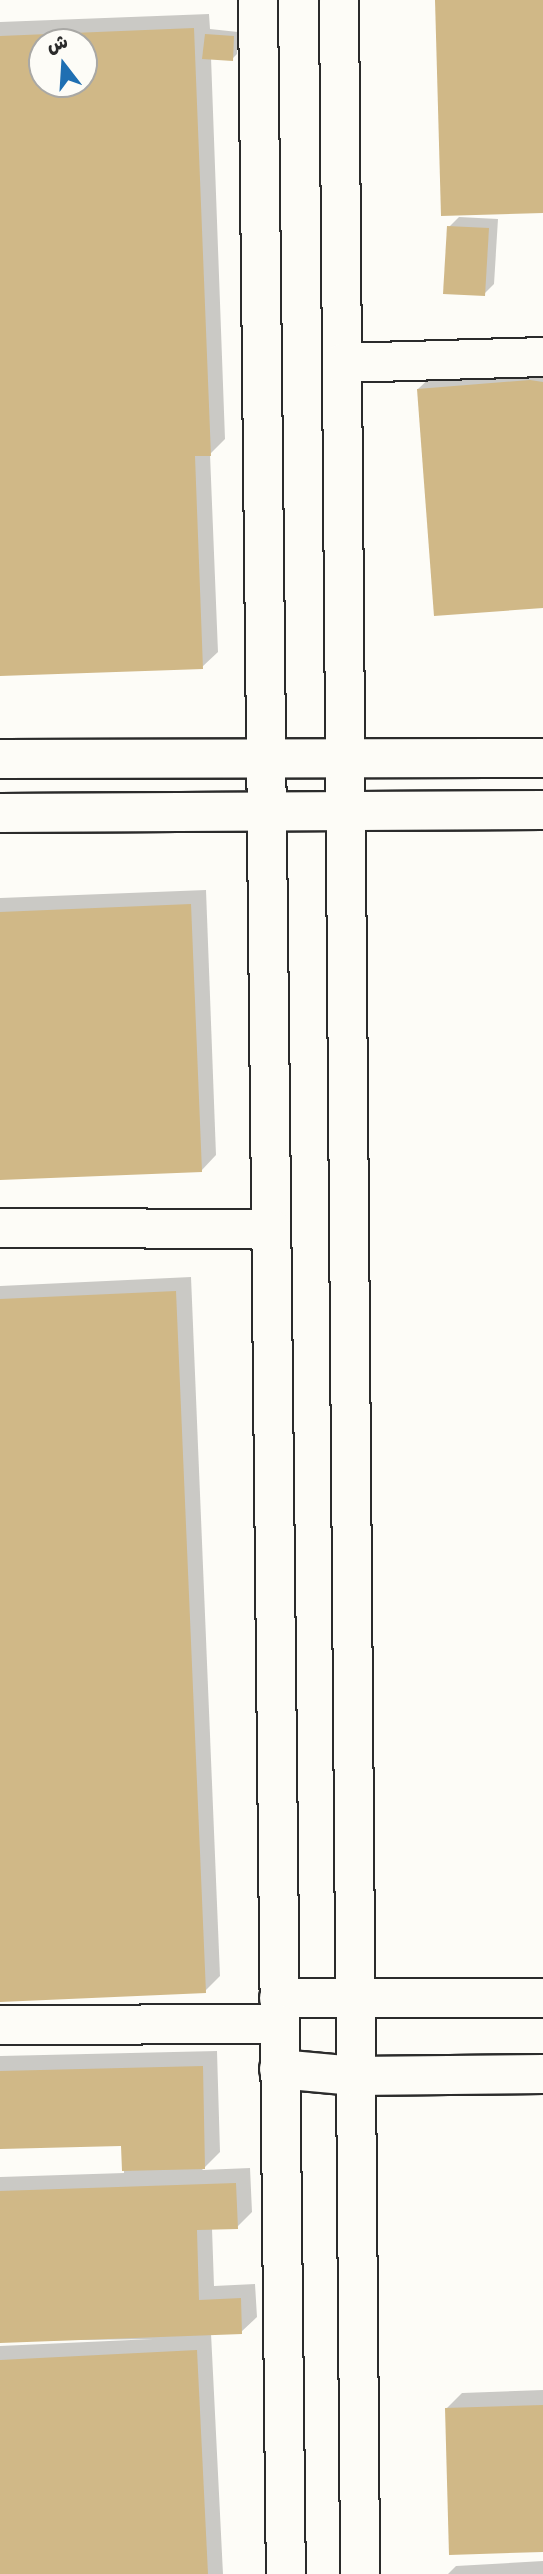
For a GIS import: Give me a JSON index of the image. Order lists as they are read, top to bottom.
{
  "north": "top"
}
